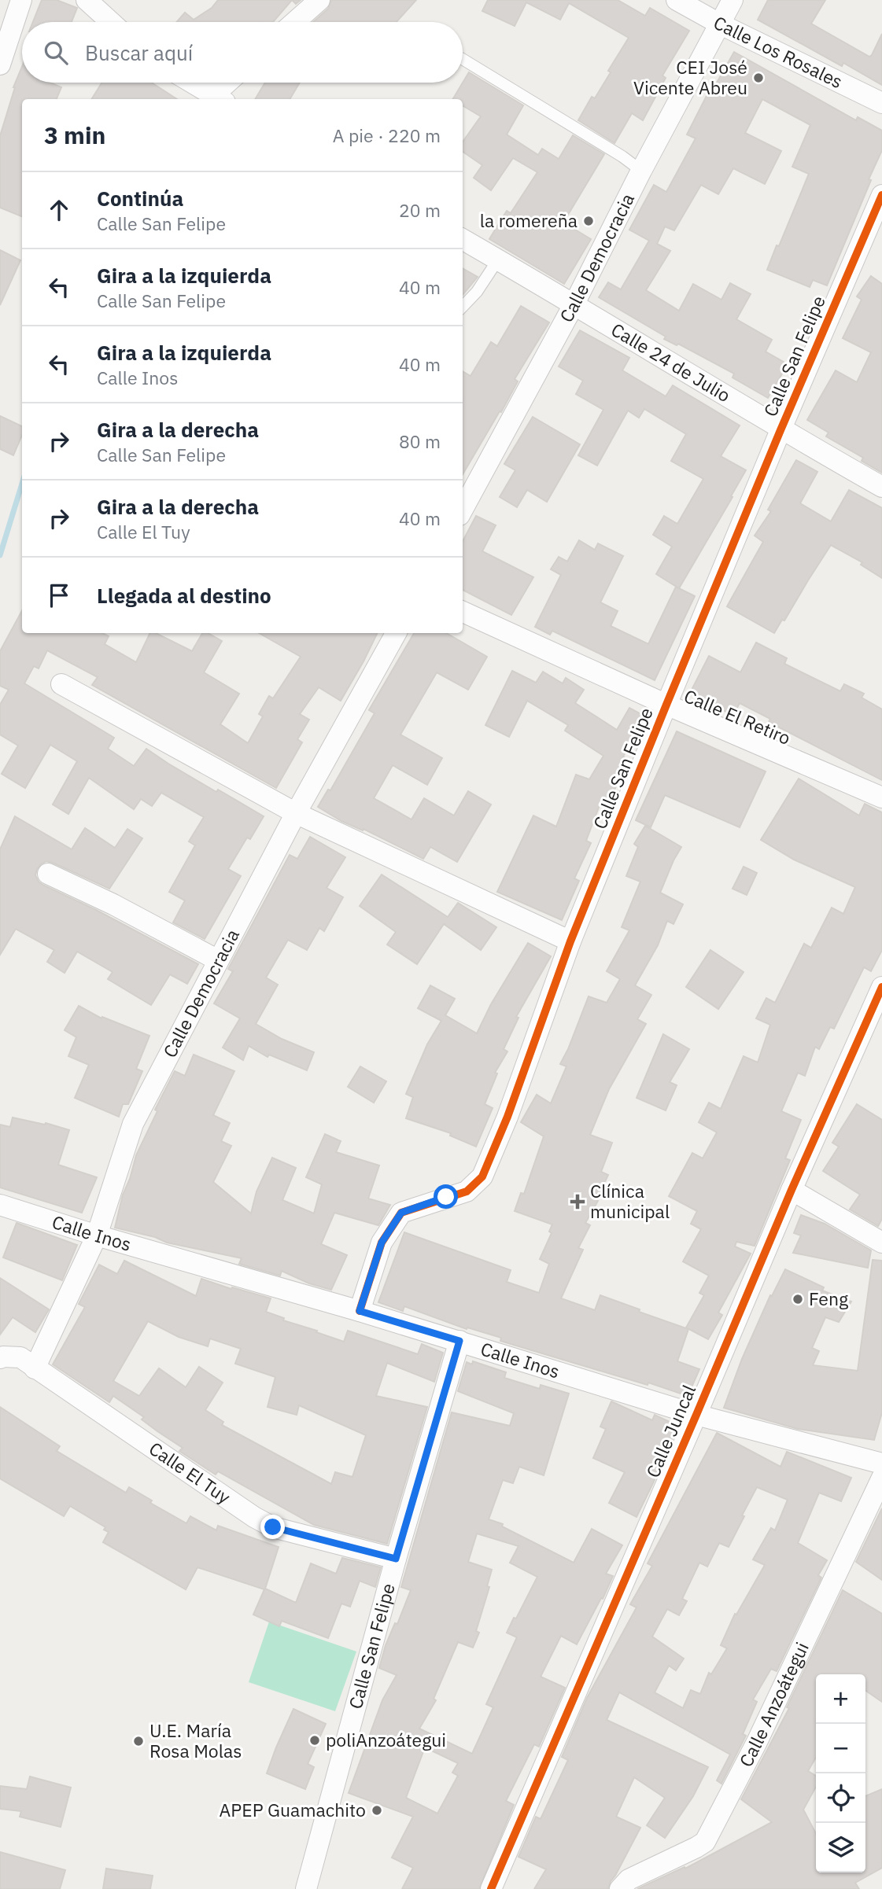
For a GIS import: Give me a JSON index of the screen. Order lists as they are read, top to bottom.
{
  "streets": {
    "street": [
      "Calle Los Rosales",
      "Calle Democracia",
      "Calle San Felipe",
      "Calle 24 de Julio",
      "Calle El Retiro",
      "Calle Inos",
      "Calle Juncal",
      "Calle El Tuy",
      "Calle Anzoátegui"
    ]
  },
  "crossings": [
    ["Calle Los Rosales", "Calle Democracia"],
    ["Calle Democracia", "Calle 24 de Julio"],
    ["Calle Democracia", "Calle Inos"],
    ["Calle Democracia", "Calle El Tuy"],
    ["Calle San Felipe", "Calle 24 de Julio"],
    ["Calle San Felipe", "Calle El Retiro"],
    ["Calle San Felipe", "Calle Inos"],
    ["Calle San Felipe", "Calle El Tuy"],
    ["Calle Inos", "Calle Juncal"]
  ],
  "places": {
    "other": [
      "CEI José Vicente Abreu",
      "la romereña",
      "Feng",
      "poliAnzoátegui",
      "U.E. María Rosa Molas",
      "APEP Guamachito"
    ],
    "health": ["Clínica municipal"]
  },
  "page": {
    "search": "Buscar aquí",
    "heading": ["3 min", "A pie · 220 m"],
    "list": [
      ["Continúa", "Calle San Felipe", "20 m"],
      ["Gira a la izquierda", "Calle San Felipe", "40 m"],
      ["Gira a la izquierda", "Calle Inos", "40 m"],
      ["Gira a la derecha", "Calle San Felipe", "80 m"],
      ["Gira a la derecha", "Calle El Tuy", "40 m"],
      "Llegada al destino"
    ],
    "map_buttons": ["+", "−"]
  }
}
